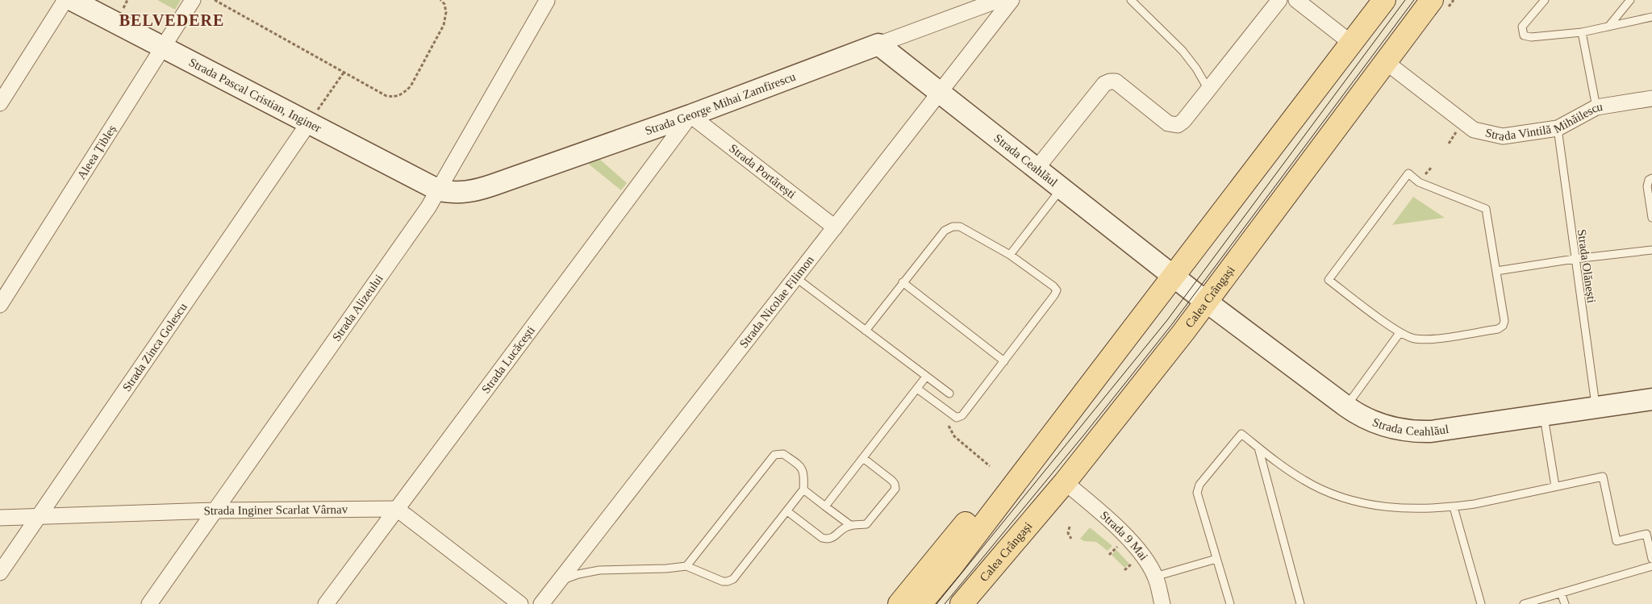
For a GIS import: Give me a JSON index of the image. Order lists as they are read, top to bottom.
{
  "streets": {
    "main road": ["Calea Crângași"],
    "street": [
      "Strada Pascal Cristian, Inginer",
      "Strada George Mihai Zamfirescu",
      "Strada Vintilă Mihăilescu",
      "Aleea Țibleș",
      "Strada Ceahlăul",
      "Strada Portărești",
      "Strada Nicolae Filimon",
      "Strada Alizeului",
      "Strada Zinca Golescu",
      "Strada Lucăcești",
      "Strada Inginer Scarlat Vârnav",
      "Strada 9 Mai"
    ],
    "lane": ["Strada Olănești"]
  },
  "crossings": [
    ["Strada Pascal Cristian, Inginer", "Strada George Mihai Zamfirescu"],
    ["Strada Pascal Cristian, Inginer", "Aleea Țibleș"],
    ["Strada Pascal Cristian, Inginer", "Strada Alizeului"],
    ["Strada Pascal Cristian, Inginer", "Strada Zinca Golescu"],
    ["Strada George Mihai Zamfirescu", "Strada Ceahlăul"],
    ["Strada George Mihai Zamfirescu", "Strada Portărești"],
    ["Strada George Mihai Zamfirescu", "Strada Alizeului"],
    ["Strada George Mihai Zamfirescu", "Strada Lucăcești"],
    ["Strada Vintilă Mihăilescu", "Strada Olănești"],
    ["Strada Vintilă Mihăilescu", "Calea Crângași"],
    ["Strada Ceahlăul", "Strada Olănești"],
    ["Strada Ceahlăul", "Calea Crângași"],
    ["Strada Ceahlăul", "Strada Nicolae Filimon"],
    ["Strada Portărești", "Strada Nicolae Filimon"],
    ["Strada Portărești", "Strada Lucăcești"],
    ["Calea Crângași", "Strada 9 Mai"],
    ["Strada Alizeului", "Strada Inginer Scarlat Vârnav"],
    ["Strada Zinca Golescu", "Strada Inginer Scarlat Vârnav"],
    ["Strada Lucăcești", "Strada Inginer Scarlat Vârnav"]
  ],
  "districts": ["BELVEDERE"]
}
